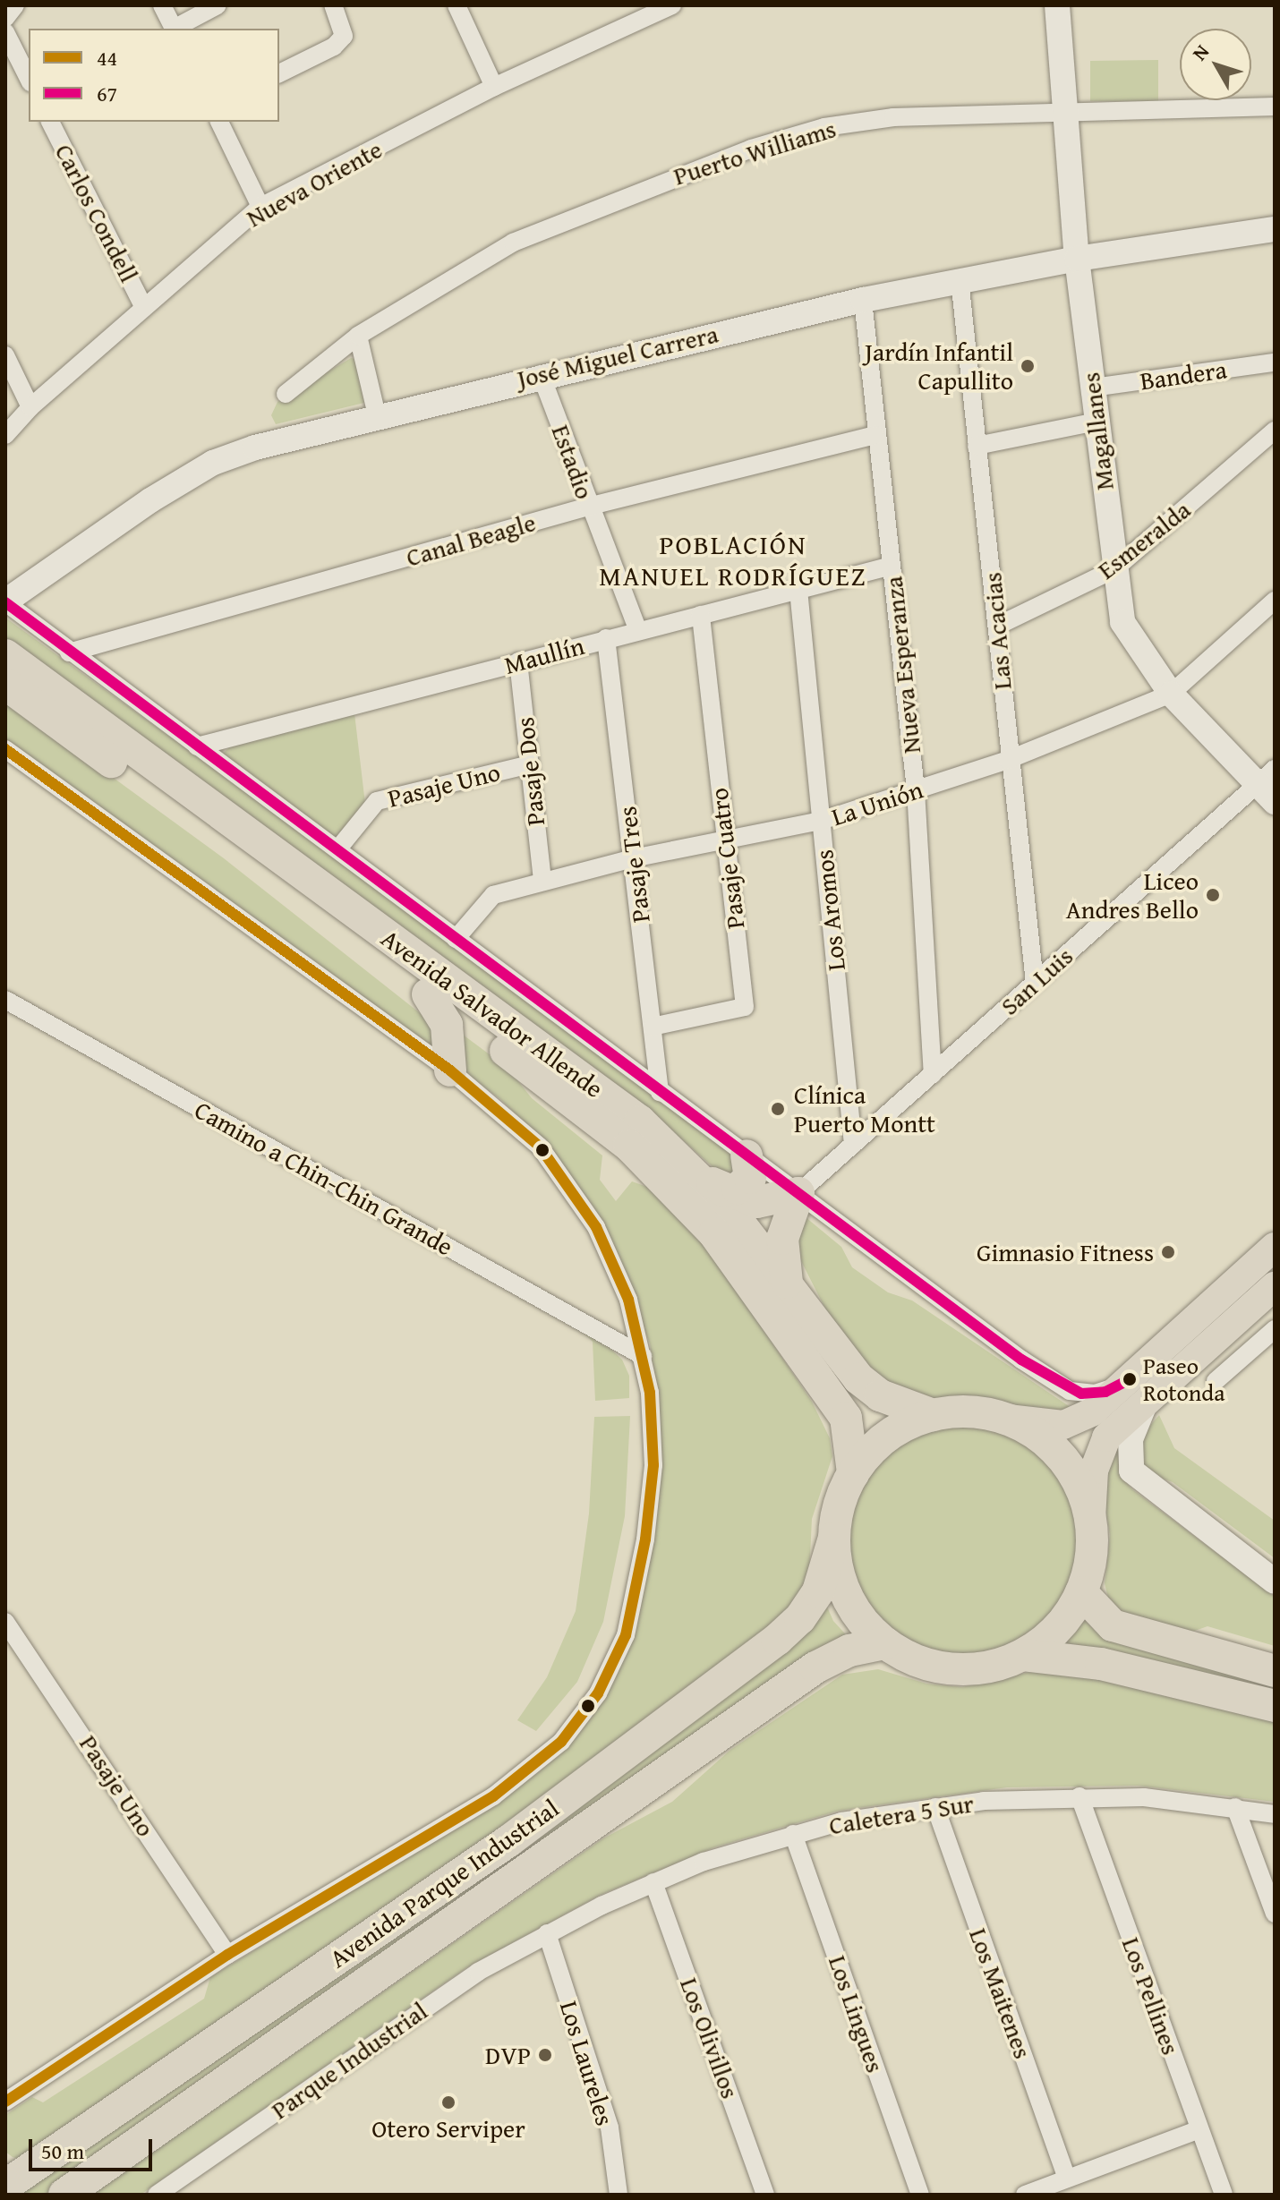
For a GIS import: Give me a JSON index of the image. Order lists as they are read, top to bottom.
{
  "streets": {
    "highway": ["Avenida Salvador Allende", "Avenida Parque Industrial"],
    "street": [
      "Puerto Williams",
      "Nueva Oriente",
      "Carlos Condell",
      "José Miguel Carrera",
      "Bandera",
      "Magallanes",
      "Estadio",
      "Canal Beagle",
      "Esmeralda",
      "Las Acacias",
      "Maullín",
      "Nueva Esperanza",
      "Pasaje Dos",
      "Pasaje Uno",
      "La Unión",
      "Pasaje Cuatro",
      "Pasaje Tres",
      "Los Aromos",
      "San Luis",
      "Camino a Chin-Chin Grande",
      "Caletera 5 Sur",
      "Los Maitenes",
      "Los Pellines",
      "Los Lingues",
      "Los Olivillos",
      "Parque Industrial",
      "Los Laureles"
    ]
  },
  "crossings": [
    ["Puerto Williams", "Magallanes"],
    ["Nueva Oriente", "Carlos Condell"],
    ["José Miguel Carrera", "Magallanes"],
    ["José Miguel Carrera", "Estadio"],
    ["José Miguel Carrera", "Las Acacias"],
    ["José Miguel Carrera", "Nueva Esperanza"],
    ["Bandera", "Magallanes"],
    ["Magallanes", "Esmeralda"],
    ["Magallanes", "La Unión"],
    ["Magallanes", "San Luis"],
    ["Estadio", "Canal Beagle"],
    ["Estadio", "Maullín"],
    ["Canal Beagle", "Nueva Esperanza"],
    ["Esmeralda", "Las Acacias"],
    ["Las Acacias", "La Unión"],
    ["Las Acacias", "San Luis"],
    ["Maullín", "Nueva Esperanza"],
    ["Maullín", "Pasaje Dos"],
    ["Maullín", "Pasaje Cuatro"],
    ["Maullín", "Pasaje Tres"],
    ["Maullín", "Los Aromos"],
    ["Nueva Esperanza", "La Unión"],
    ["Nueva Esperanza", "San Luis"],
    ["Pasaje Dos", "Pasaje Uno"],
    ["Pasaje Dos", "La Unión"],
    ["La Unión", "Pasaje Cuatro"],
    ["La Unión", "Pasaje Tres"],
    ["La Unión", "Los Aromos"],
    ["Pasaje Cuatro", "Pasaje Tres"],
    ["Los Aromos", "San Luis"],
    ["Avenida Salvador Allende", "Avenida Parque Industrial"],
    ["Caletera 5 Sur", "Los Maitenes"],
    ["Caletera 5 Sur", "Los Pellines"],
    ["Caletera 5 Sur", "Los Lingues"],
    ["Caletera 5 Sur", "Los Olivillos"],
    ["Caletera 5 Sur", "Parque Industrial"],
    ["Caletera 5 Sur", "Los Laureles"],
    ["Parque Industrial", "Los Laureles"]
  ],
  "districts": ["POBLACIÓN MANUEL RODRÍGUEZ"],
  "places": [
    "Jardín Infantil Capullito",
    "Liceo Andres Bello",
    "Clínica Puerto Montt",
    "Gimnasio Fitness",
    "Paseo Rotonda",
    "DVP",
    "Otero Serviper"
  ],
  "lines": ["transit line 67", "transit line 44"],
  "legend": ["44", "67"],
  "scale_bar": "50 m",
  "north": "top left"
}
